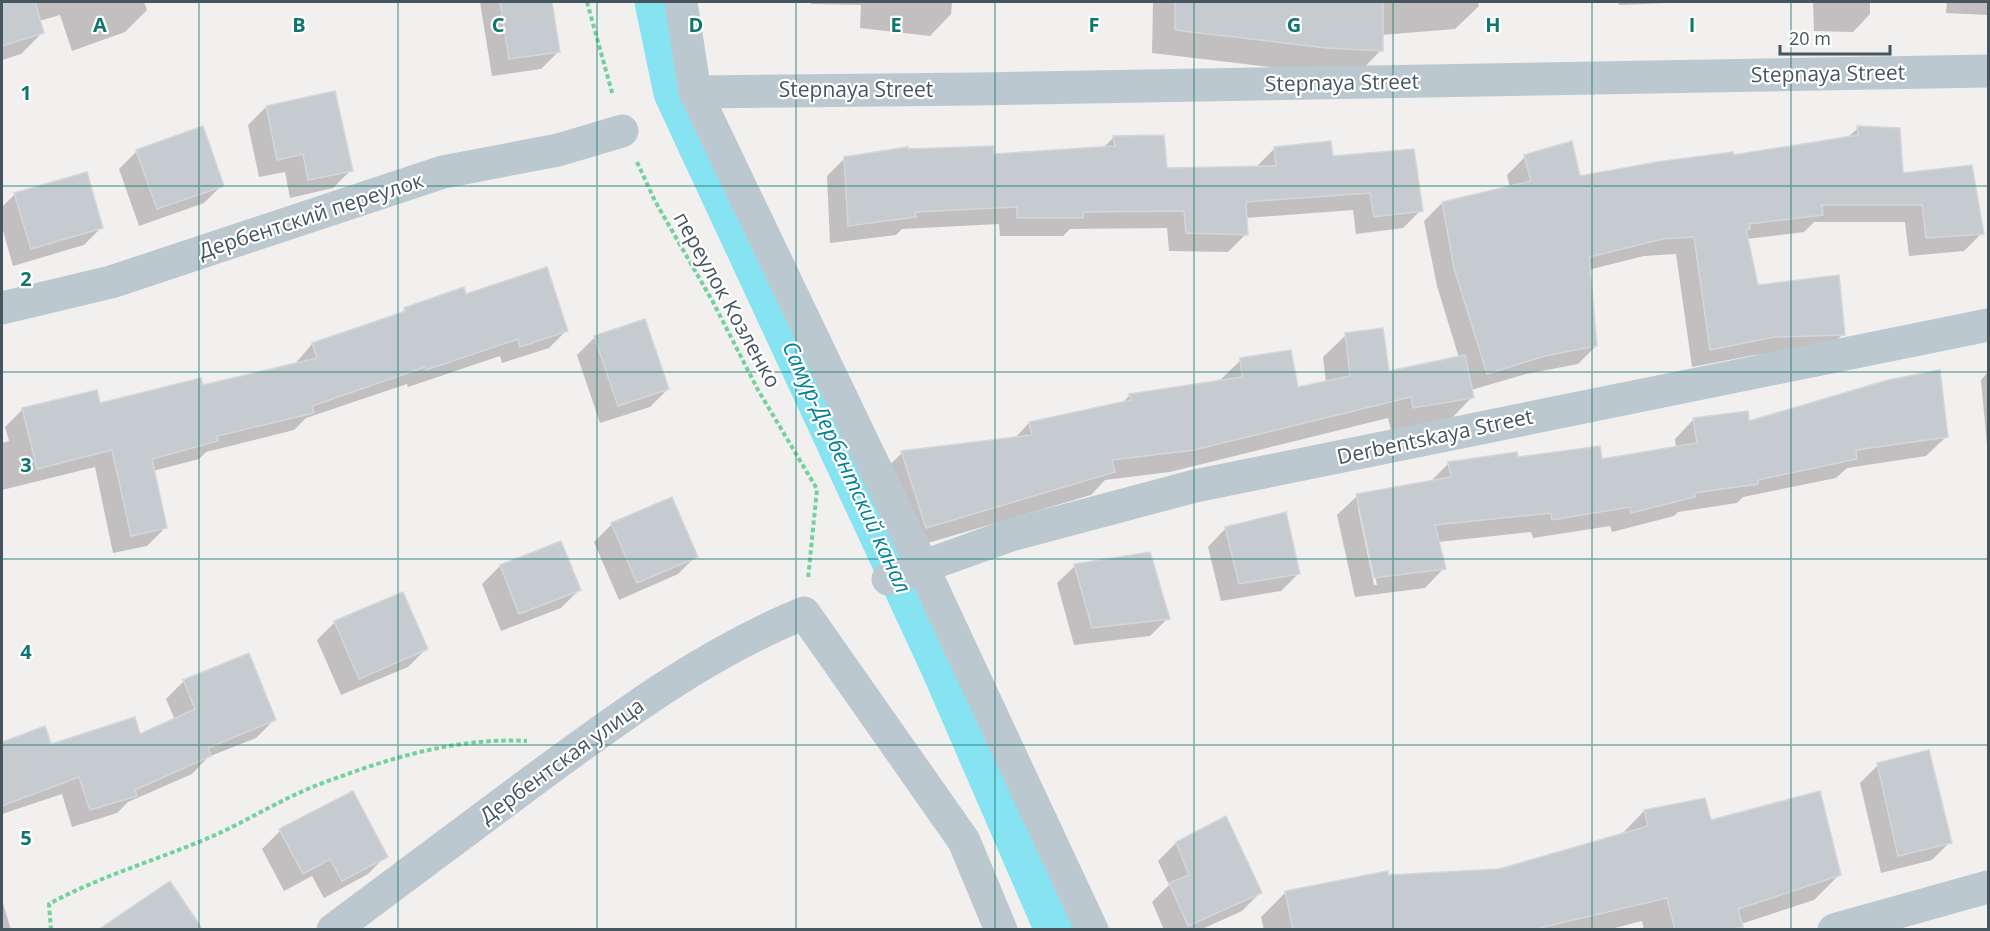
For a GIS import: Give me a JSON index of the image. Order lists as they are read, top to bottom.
{
  "streets": {
    "street": [
      "Stepnaya Street",
      "Дербентский переулок",
      "Derbentskaya Street",
      "Дербентская улица"
    ],
    "path": ["переулок Козленко"]
  },
  "crossings": [
    ["Дербентский переулок", "переулок Козленко"],
    ["переулок Козленко", "Дербентская улица"]
  ],
  "water": ["Самур-Дербентский канал"],
  "scale_bar": "20 m",
  "grid": {
    "columns": [
      "A",
      "B",
      "C",
      "D",
      "E",
      "F",
      "G",
      "H",
      "I"
    ],
    "rows": [
      "1",
      "2",
      "3",
      "4",
      "5"
    ]
  }
}
